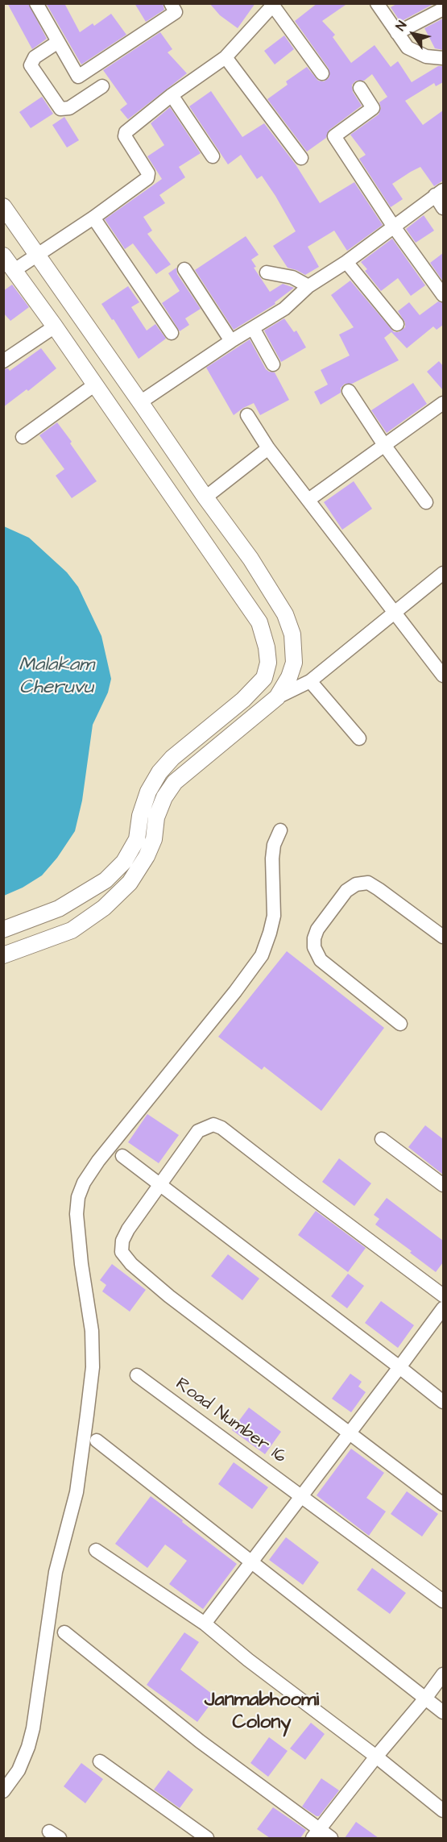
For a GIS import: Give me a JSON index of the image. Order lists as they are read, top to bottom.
{
  "streets": {
    "street": ["Road Number 16"]
  },
  "districts": ["Janmabhoomi Colony"],
  "water": ["Malakam Cheruvu"],
  "north": "top left"
}
